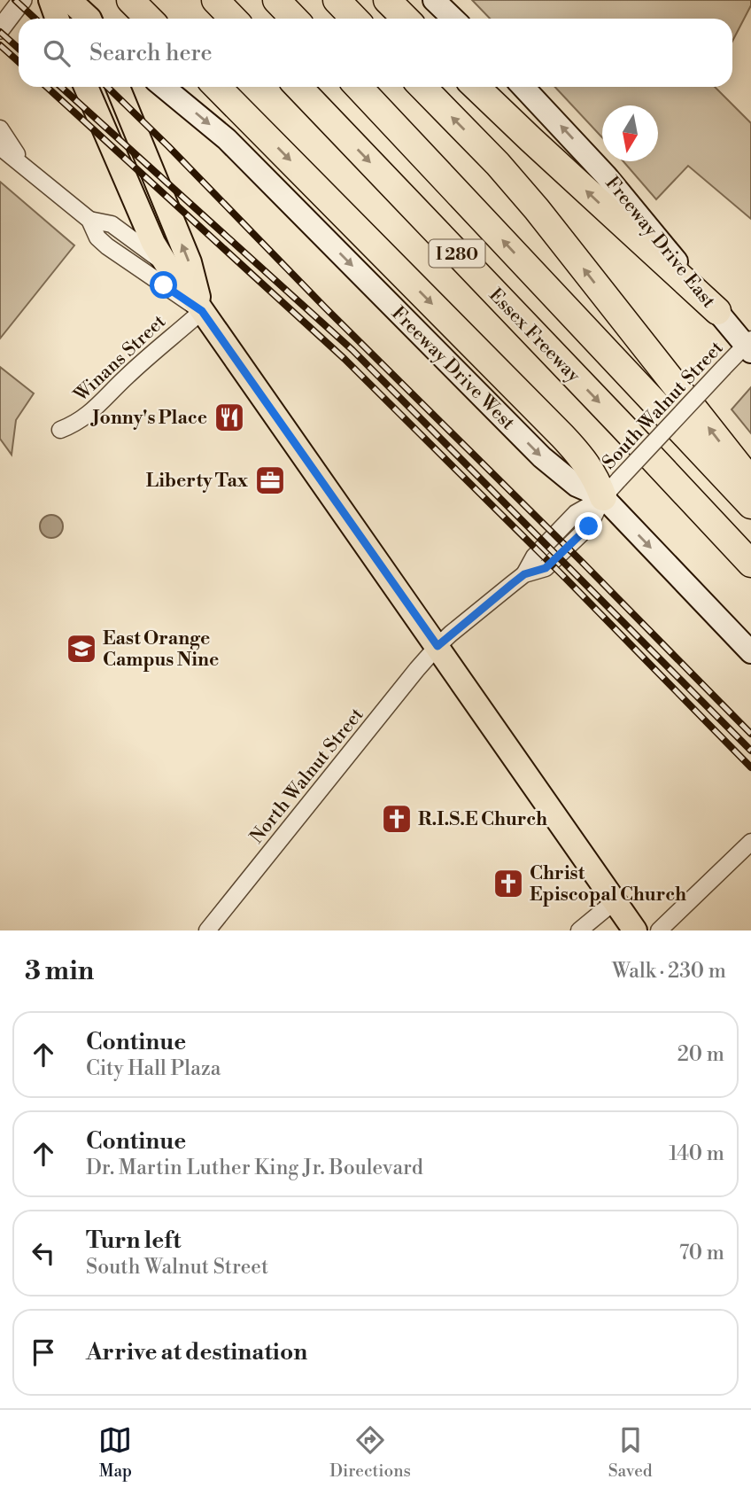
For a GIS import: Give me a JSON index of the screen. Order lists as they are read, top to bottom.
{
  "streets": {
    "highway": ["I 280", "Essex Freeway"],
    "main road": ["Freeway Drive East", "Freeway Drive West"],
    "street": ["Winans Street", "South Walnut Street", "North Walnut Street"]
  },
  "crossings": [
    ["Freeway Drive East", "South Walnut Street"],
    ["Freeway Drive West", "South Walnut Street"],
    ["South Walnut Street", "North Walnut Street"]
  ],
  "one_way": ["Freeway Drive East"],
  "places": {
    "restaurant": ["Jonny's Place"],
    "office": ["Liberty Tax"],
    "school or university": ["East Orange Campus Nine"],
    "church": ["R.I.S.E Church", "Christ Episcopal Church"]
  },
  "north": "bottom",
  "page": {
    "search": "Search here",
    "heading": ["3 min", "Walk · 230 m"],
    "list": [
      ["Continue", "City Hall Plaza", "20 m"],
      ["Continue", "Dr. Martin Luther King Jr. Boulevard", "140 m"],
      ["Turn left", "South Walnut Street", "70 m"],
      "Arrive at destination"
    ],
    "nav": ["Map", "Directions", "Saved"]
  }
}
